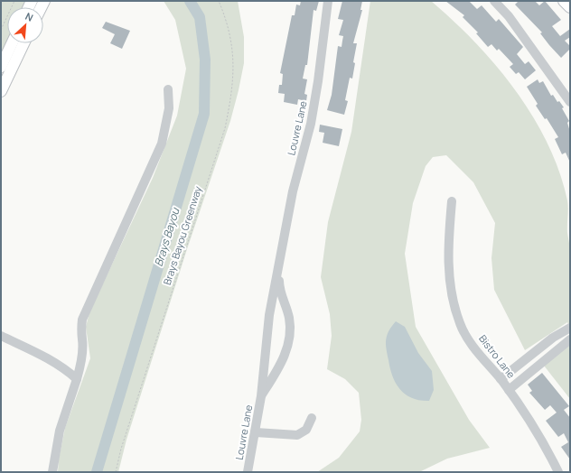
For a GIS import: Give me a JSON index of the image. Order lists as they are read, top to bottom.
{
  "streets": {
    "street": ["Louvre Lane", "Bistro Lane"],
    "path": ["Brays Bayou Greenway"]
  },
  "water": ["Brays Bayou"],
  "north": "top right"
}
